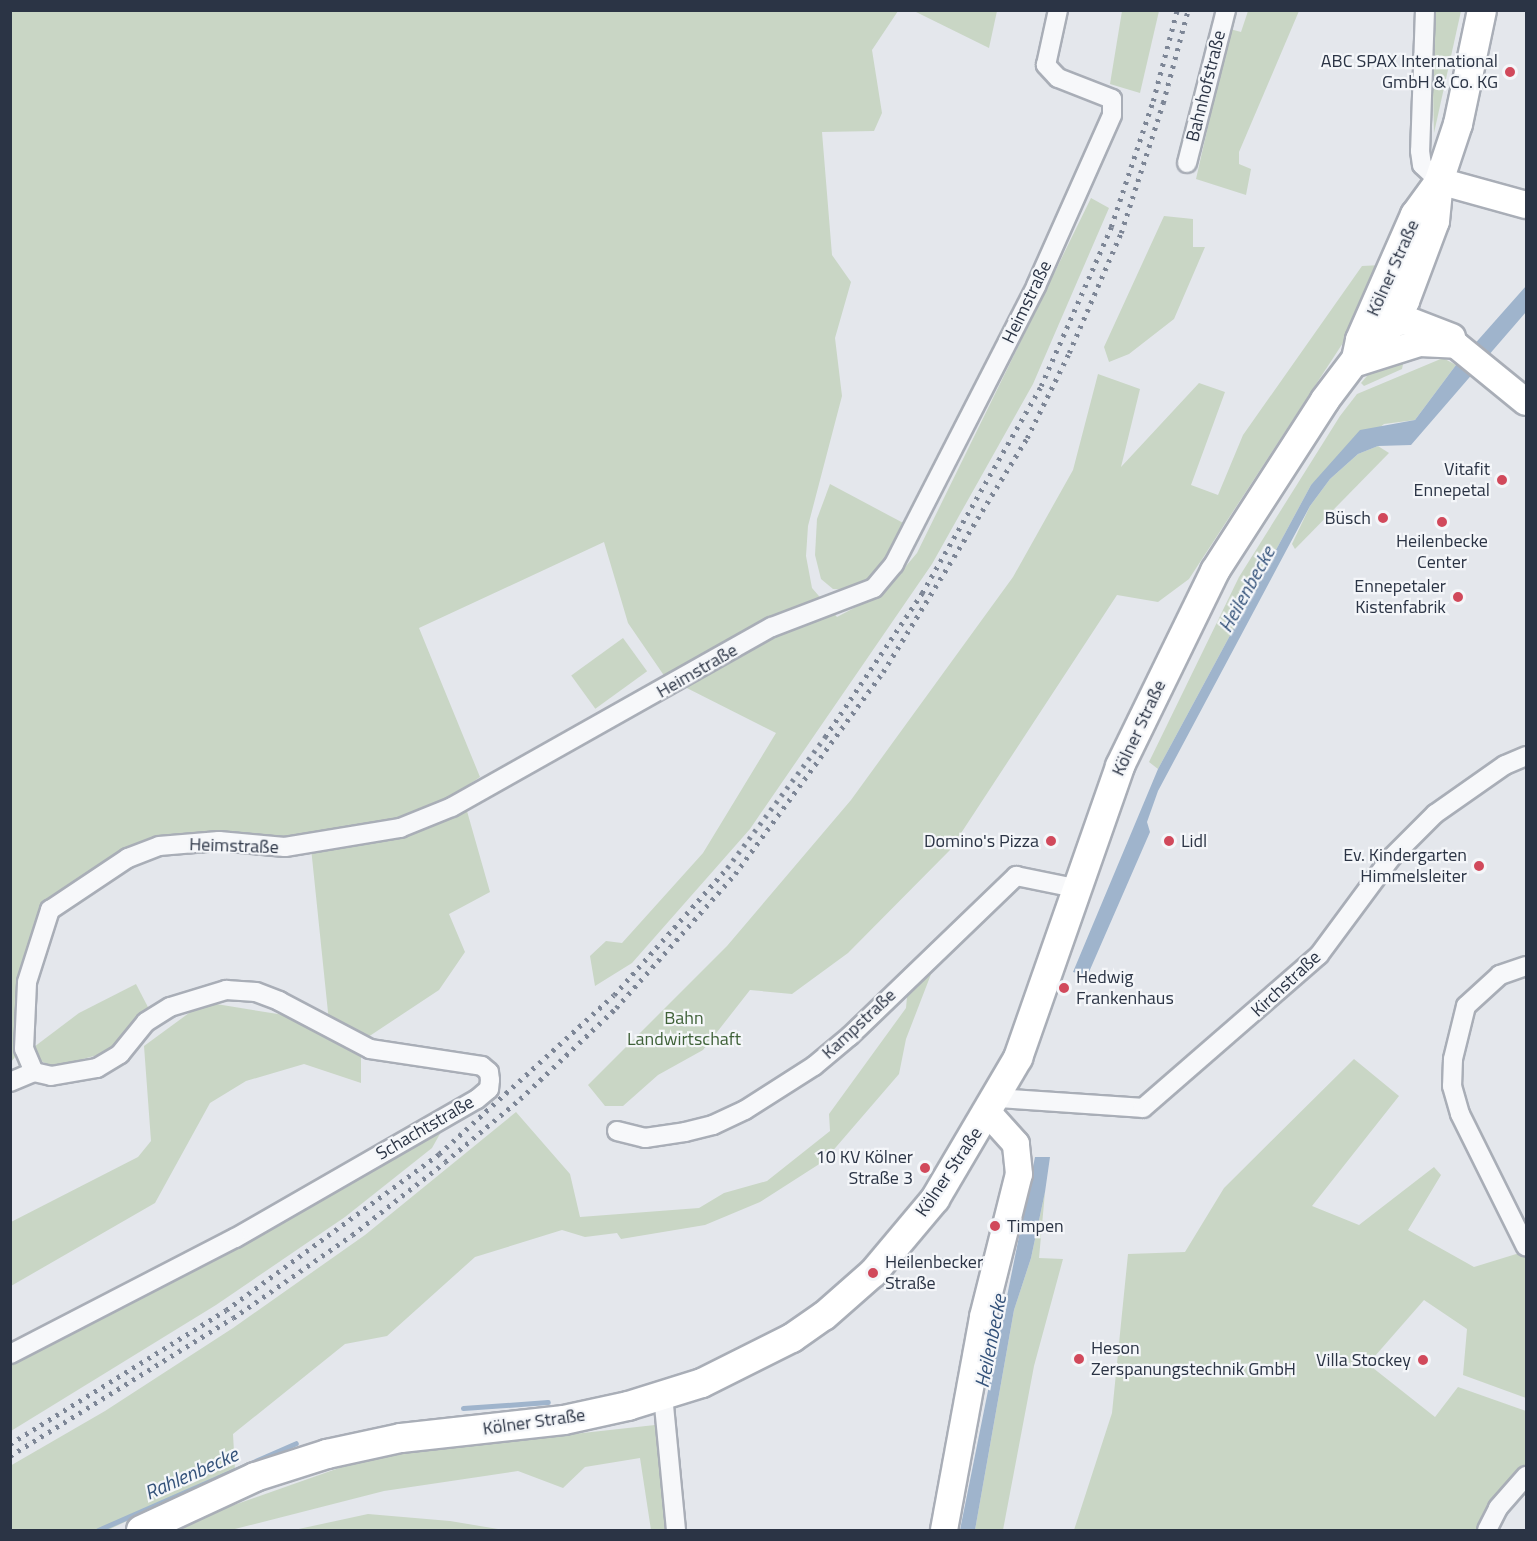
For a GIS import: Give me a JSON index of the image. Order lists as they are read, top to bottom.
{
  "streets": {
    "main road": ["Kölner Straße"],
    "street": [
      "Bahnhofstraße",
      "Heimstraße",
      "Kirchstraße",
      "Kampstraße",
      "Schachtstraße"
    ]
  },
  "crossings": [
    ["Kölner Straße", "Kirchstraße"],
    ["Kölner Straße", "Kampstraße"],
    ["Heimstraße", "Schachtstraße"]
  ],
  "water": ["Heilenbecke", "Rahlenbecke"],
  "parks": ["Bahn Landwirtschaft"],
  "places": [
    "ABC SPAX International GmbH & Co. KG",
    "Vitafit Ennepetal",
    "Büsch",
    "Heilenbecke Center",
    "Ennepetaler Kistenfabrik",
    "Domino's Pizza",
    "Lidl",
    "Ev. Kindergarten Himmelsleiter",
    "Hedwig Frankenhaus",
    "10 KV Kölner Straße 3",
    "Timpen",
    "Heilenbecker Straße",
    "Heson Zerspanungstechnik GmbH",
    "Villa Stockey"
  ]
}
